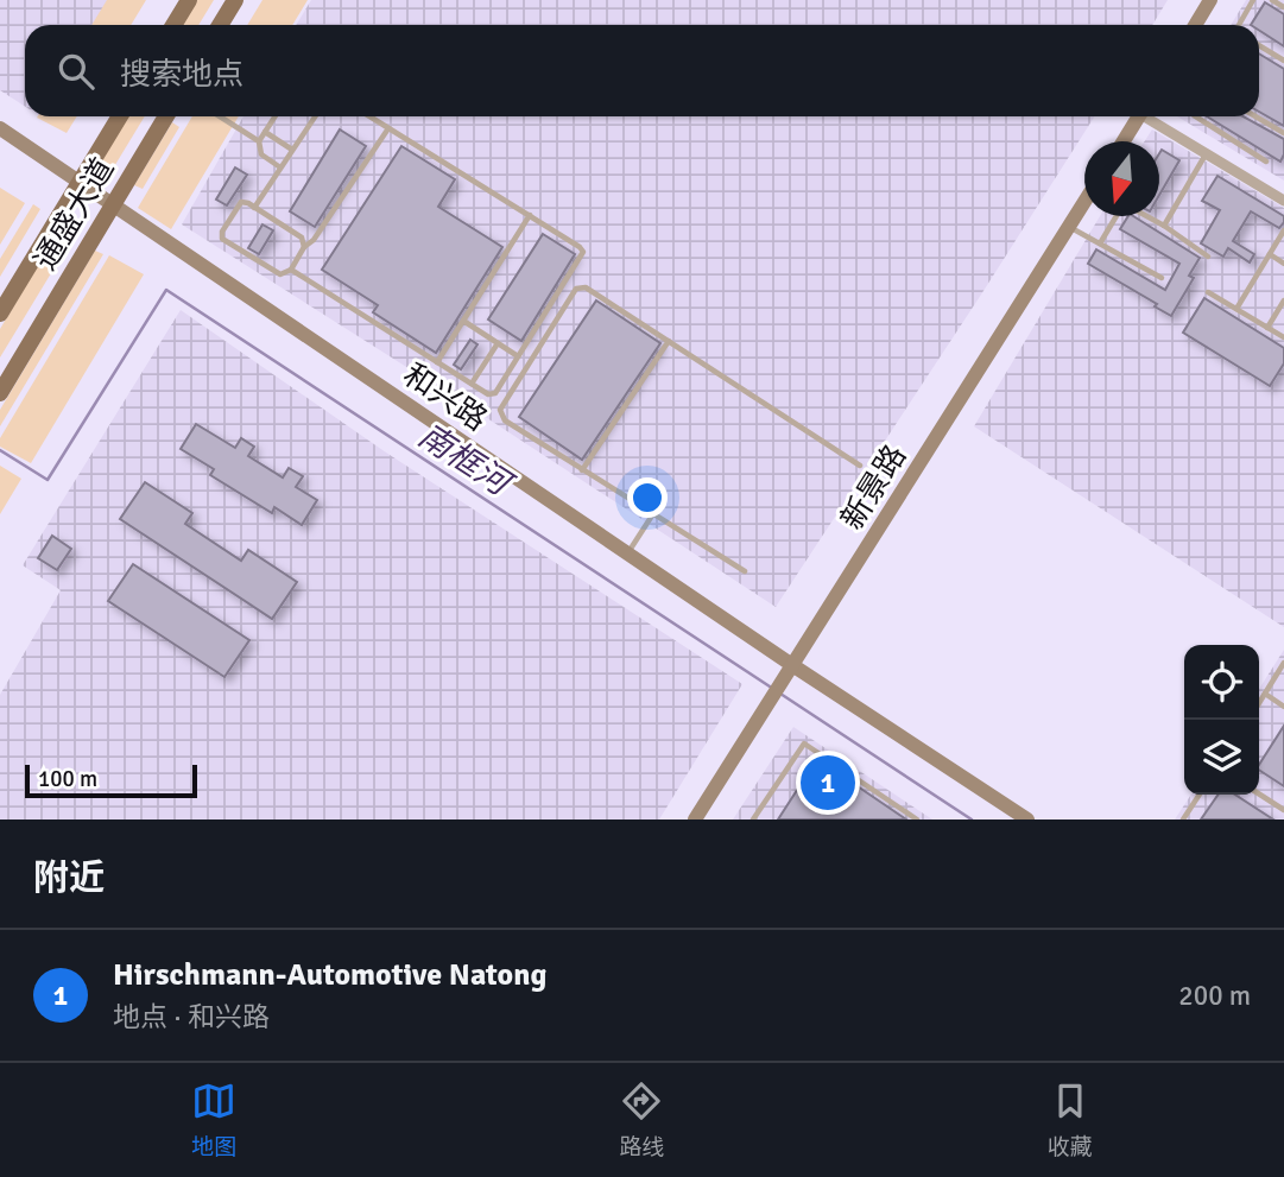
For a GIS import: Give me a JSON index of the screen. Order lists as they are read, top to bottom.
{
  "streets": {
    "main road": ["通盛大道"],
    "street": ["和兴路", "新景路"]
  },
  "crossings": [
    ["通盛大道", "和兴路"],
    ["和兴路", "新景路"]
  ],
  "water": ["南框河"],
  "scale_bar": "100 m",
  "north": "bottom",
  "page": {
    "search": "搜索地点",
    "pins": "1",
    "scale": "100 m",
    "heading": "附近",
    "list": [
      {
        "mark": "1",
        "name": "Hirschmann-Automotive Natong",
        "note": "地点 · 和兴路",
        "value": "200 m"
      }
    ],
    "nav": ["地图", "路线", "收藏"]
  }
}
